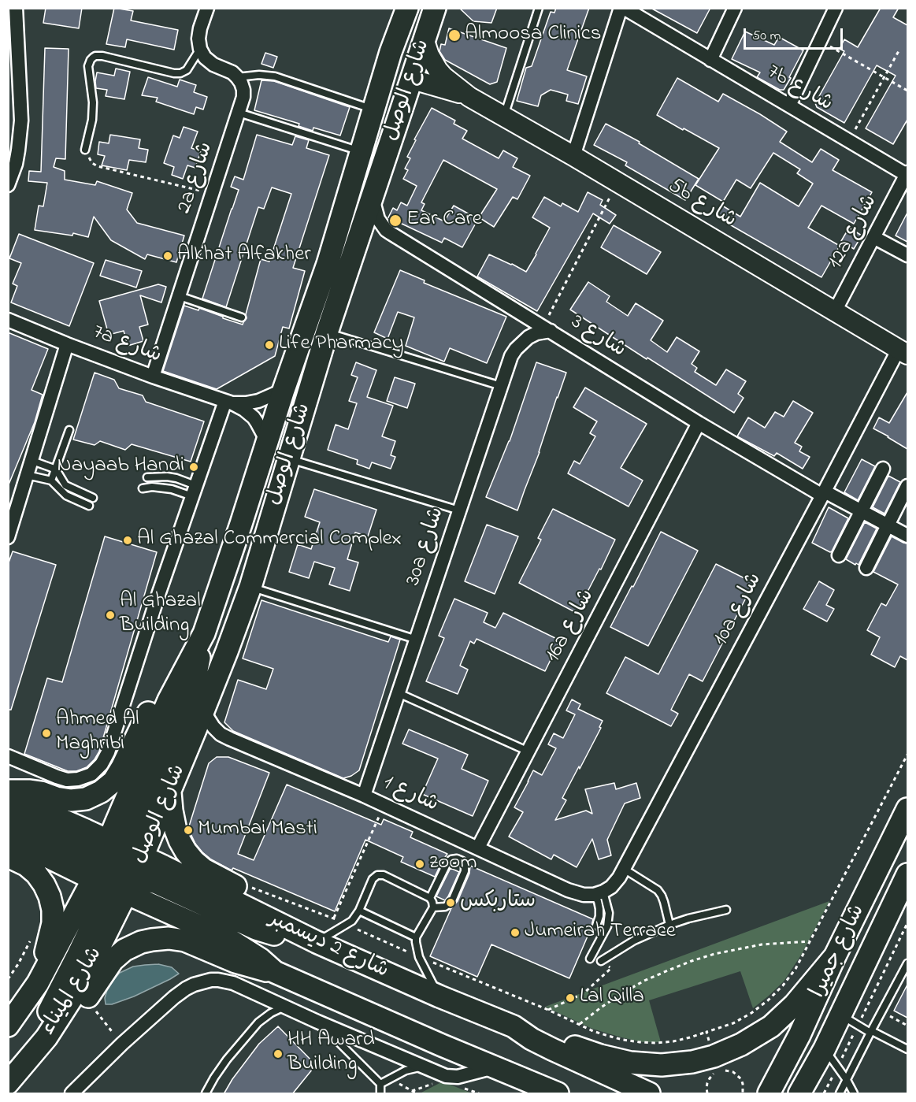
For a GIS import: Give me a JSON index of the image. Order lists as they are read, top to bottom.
{
  "streets": {
    "main road": [
      "شارع الوصل",
      "شارع 2 ديسمبر",
      "شارع جميرا",
      "شارع الميناء"
    ],
    "street": [
      "7b شارع",
      "2a شارع",
      "5b شارع",
      "12a شارع",
      "شارع 3",
      "7a شارع",
      "30a شارع",
      "10a شارع",
      "16a شارع",
      "شارع 1"
    ]
  },
  "crossings": [
    ["7b شارع", "12a شارع"],
    ["شارع الوصل", "5b شارع"],
    ["شارع الوصل", "شارع 3"],
    ["شارع الوصل", "7a شارع"],
    ["شارع الوصل", "شارع 1"],
    ["شارع الوصل", "شارع 2 ديسمبر"],
    ["شارع الوصل", "شارع الميناء"],
    ["2a شارع", "7a شارع"],
    ["5b شارع", "12a شارع"],
    ["5b شارع", "10a شارع"],
    ["شارع 3", "30a شارع"],
    ["شارع 3", "10a شارع"],
    ["شارع 3", "16a شارع"],
    ["30a شارع", "شارع 1"],
    ["10a شارع", "شارع 1"],
    ["16a شارع", "شارع 1"],
    ["شارع 2 ديسمبر", "شارع الميناء"]
  ],
  "places": [
    "Almoosa Clinics",
    "Ear Care",
    "Alkhat Alfakher",
    "Life Pharmacy",
    "Nayaab Handi",
    "Al Ghazal Commercial Complex",
    "Al Ghazal Building",
    "Ahmed Al Maghribi",
    "Mumbai Masti",
    "zoom",
    "ستاربكس",
    "Jumeirah Terrace",
    "Lal Qilla",
    "HH Award Building"
  ],
  "scale_bar": "50 m"
}
